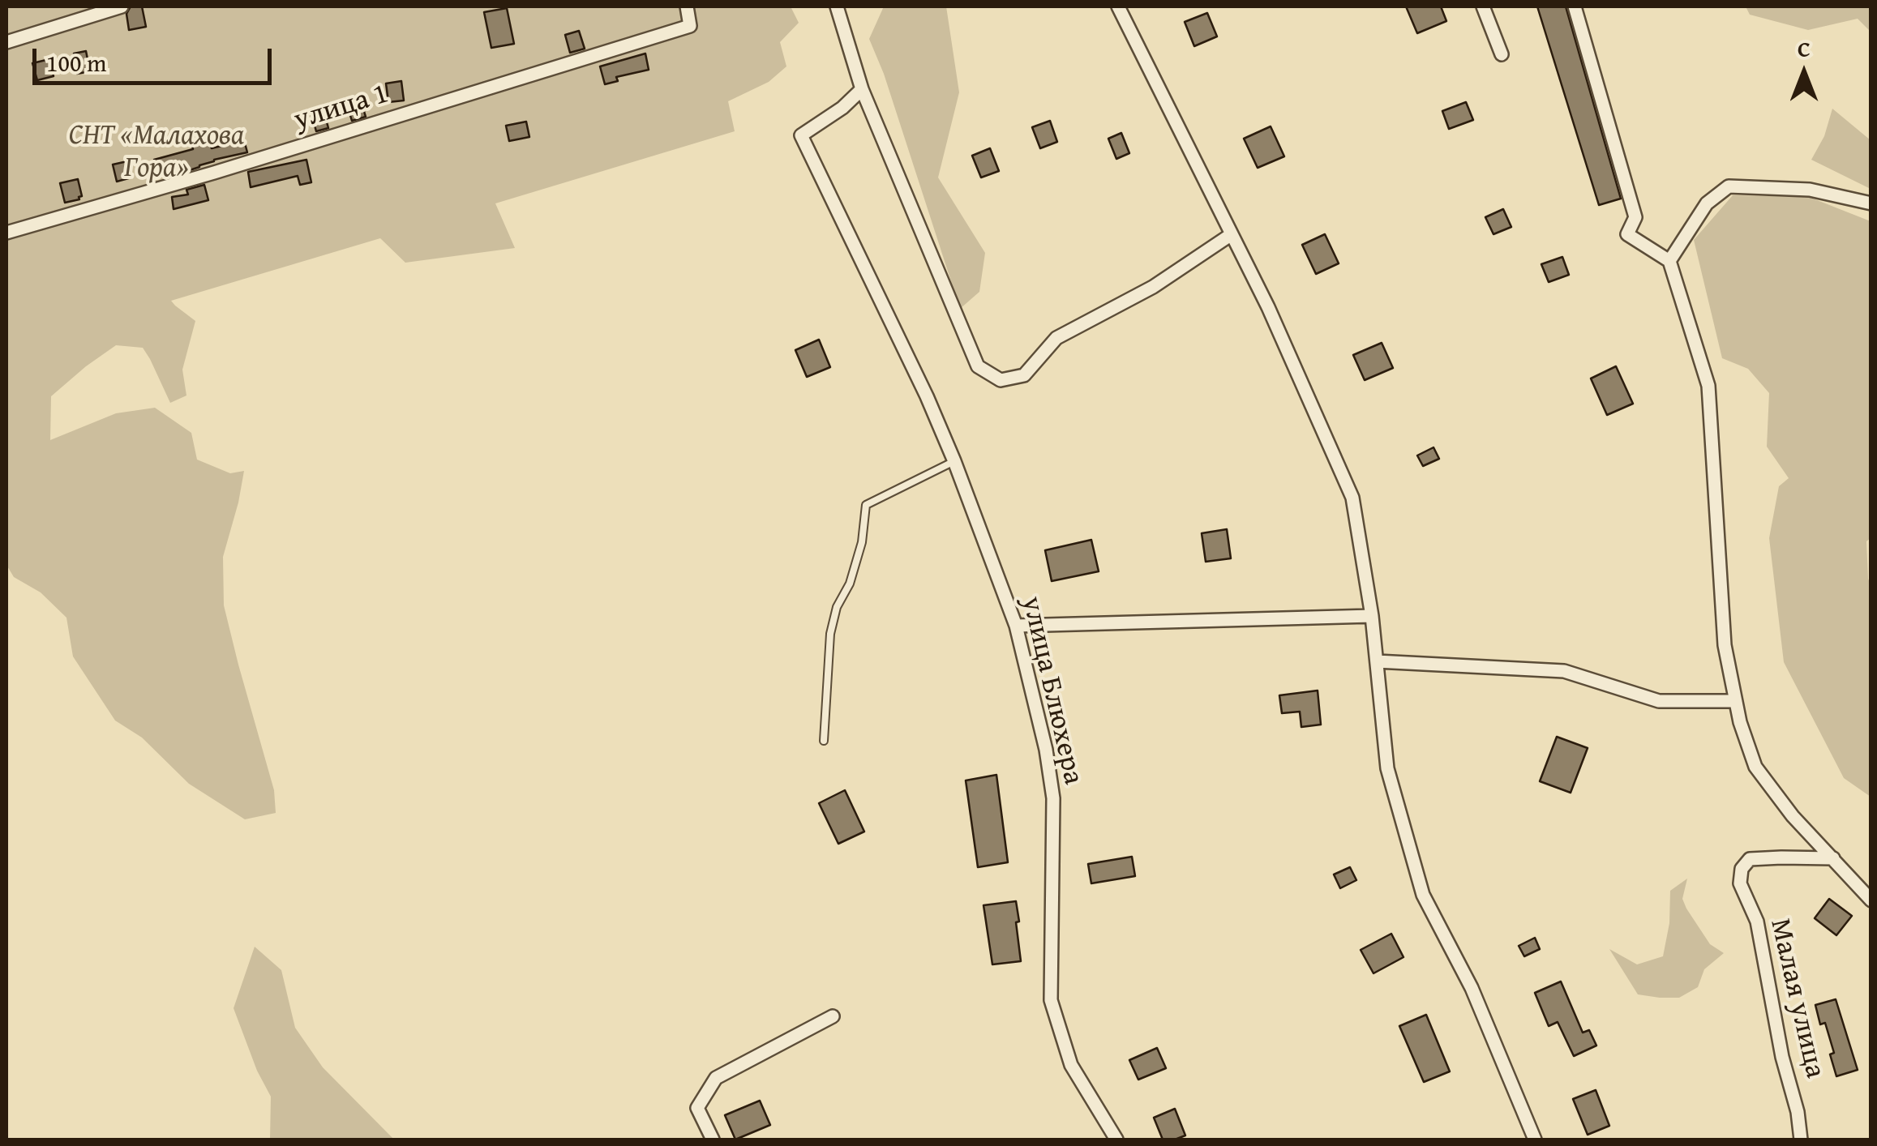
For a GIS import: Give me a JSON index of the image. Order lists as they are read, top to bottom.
{
  "streets": {
    "street": ["улица 1", "улица Блюхера", "Малая улица"]
  },
  "parks": ["СНТ «Малахова Гора»"],
  "scale_bar": "100 m",
  "north": "top"
}
